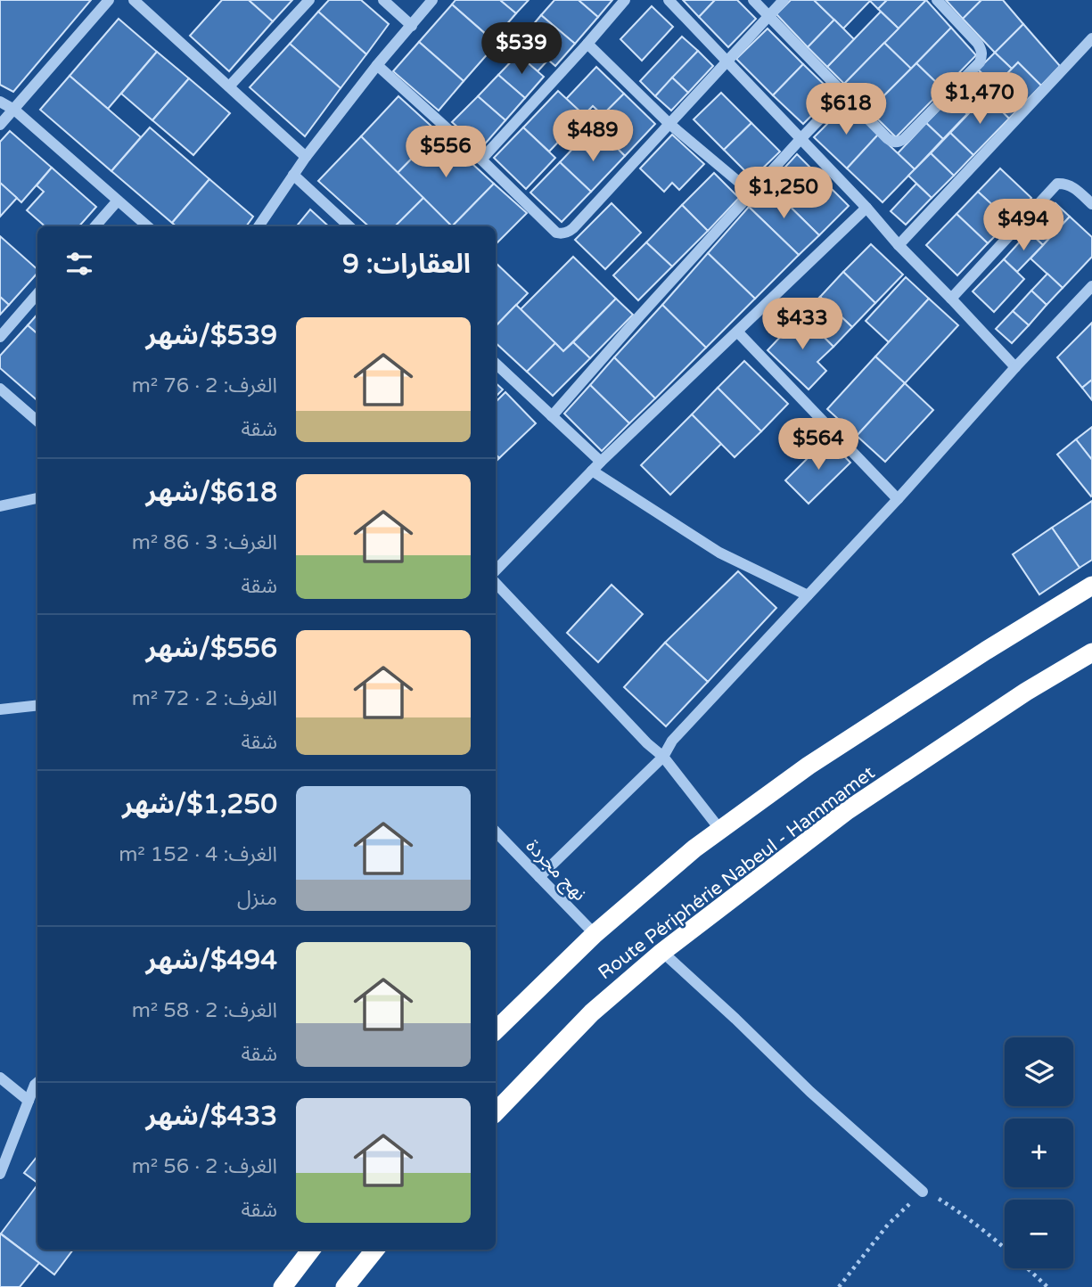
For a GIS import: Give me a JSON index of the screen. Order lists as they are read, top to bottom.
{
  "streets": {
    "highway": ["Route Périphérie Nabeul - Hammamet"],
    "street": ["نهج مجردة"]
  },
  "crossings": [
    ["نهج مجردة", "Route Périphérie Nabeul - Hammamet"]
  ],
  "page": {
    "price": [
      "$539",
      "$1,470",
      "$618",
      "$489",
      "$556",
      "$1,250",
      "$494",
      "$433",
      "$564"
    ],
    "heading": "العقارات: 9",
    "list": [
      {
        "name": "$539/شهر",
        "note": "الغرف: 2 · 76 m² · شقة"
      },
      {
        "name": "$618/شهر",
        "note": "الغرف: 3 · 86 m² · شقة"
      },
      {
        "name": "$556/شهر",
        "note": "الغرف: 2 · 72 m² · شقة"
      },
      {
        "name": "$1,250/شهر",
        "note": "الغرف: 4 · 152 m² · منزل"
      },
      {
        "name": "$494/شهر",
        "note": "الغرف: 2 · 58 m² · شقة"
      },
      {
        "name": "$433/شهر",
        "note": "الغرف: 2 · 56 m² · شقة"
      }
    ],
    "map_buttons": ["+", "−"]
  }
}
